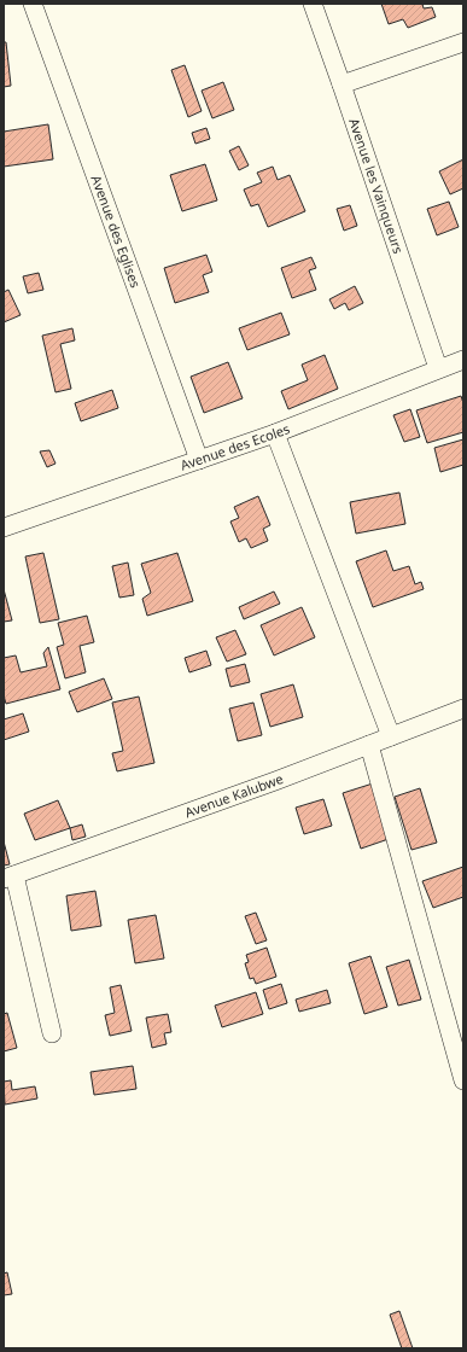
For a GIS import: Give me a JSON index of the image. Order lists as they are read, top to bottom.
{
  "streets": {
    "street": [
      "Avenue les Vainqueurs",
      "Avenue des Eglises",
      "Avenue des Ecoles",
      "Avenue Kalubwe"
    ]
  },
  "crossings": [
    ["Avenue les Vainqueurs", "Avenue des Ecoles"],
    ["Avenue des Eglises", "Avenue des Ecoles"]
  ]
}
